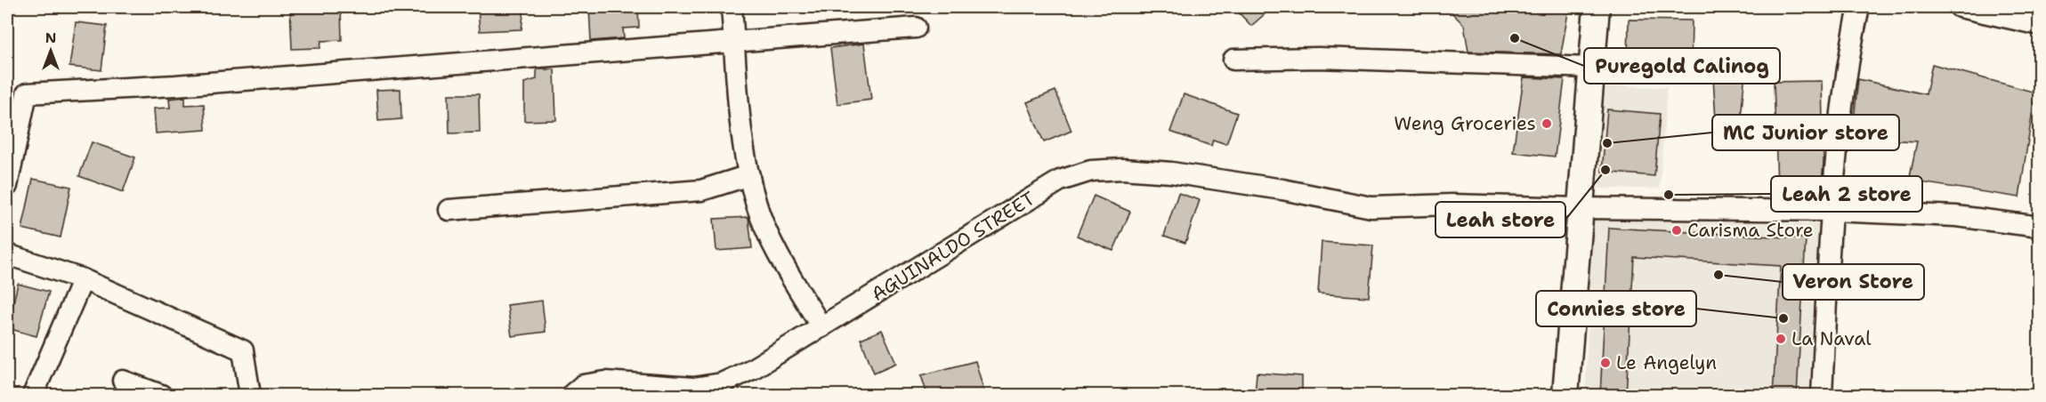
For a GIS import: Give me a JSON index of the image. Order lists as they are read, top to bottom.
{
  "streets": {
    "street": ["AGUINALDO STREET"]
  },
  "places": [
    "Puregold Calinog",
    "Weng Groceries",
    "MC Junior store",
    "Leah store",
    "Leah 2 store",
    "Carisma Store",
    "Veron Store",
    "Connies store",
    "La Naval",
    "Le Angelyn"
  ],
  "north": "top"
}
